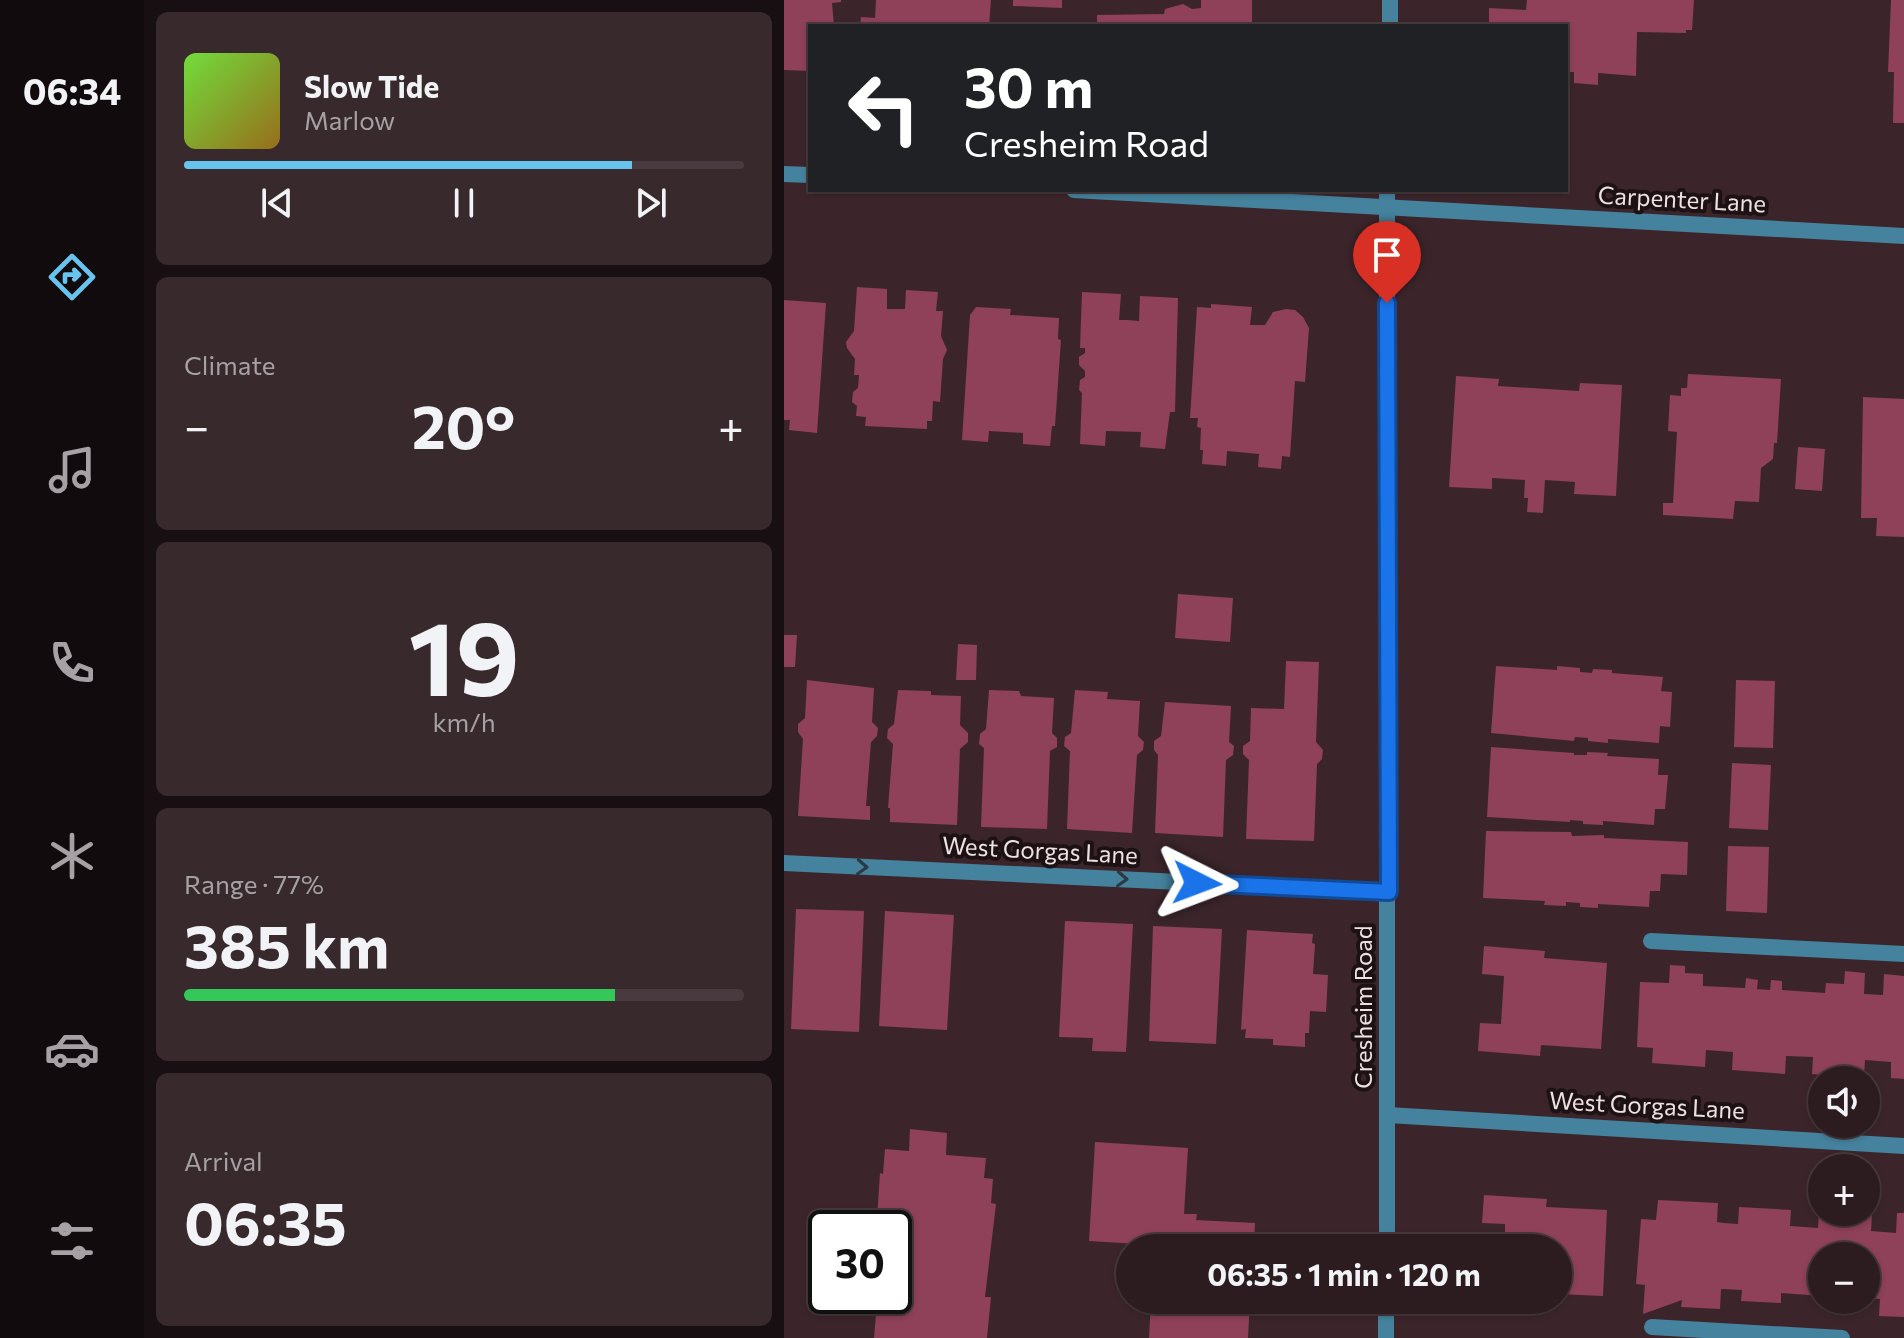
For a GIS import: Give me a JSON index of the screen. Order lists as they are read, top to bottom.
{
  "streets": {
    "street": ["Carpenter Lane", "West Gorgas Lane", "Cresheim Road"]
  },
  "crossings": [
    ["Carpenter Lane", "Cresheim Road"],
    ["West Gorgas Lane", "Cresheim Road"]
  ],
  "one_way": ["West Gorgas Lane"],
  "page": {
    "tabs": "06:34",
    "turn": ["30 m", "Cresheim Road"],
    "song": ["Slow Tide", "Marlow"],
    "tile": [
      "Climate",
      ["19", "km/h"],
      ["Range · 77%", "385 km"],
      ["Arrival", "06:35"]
    ],
    "heat": ["−", "20°", "+"],
    "map_buttons": ["+", "−"],
    "limit": "30",
    "trip": "06:35 · 1 min · 120 m"
  }
}
